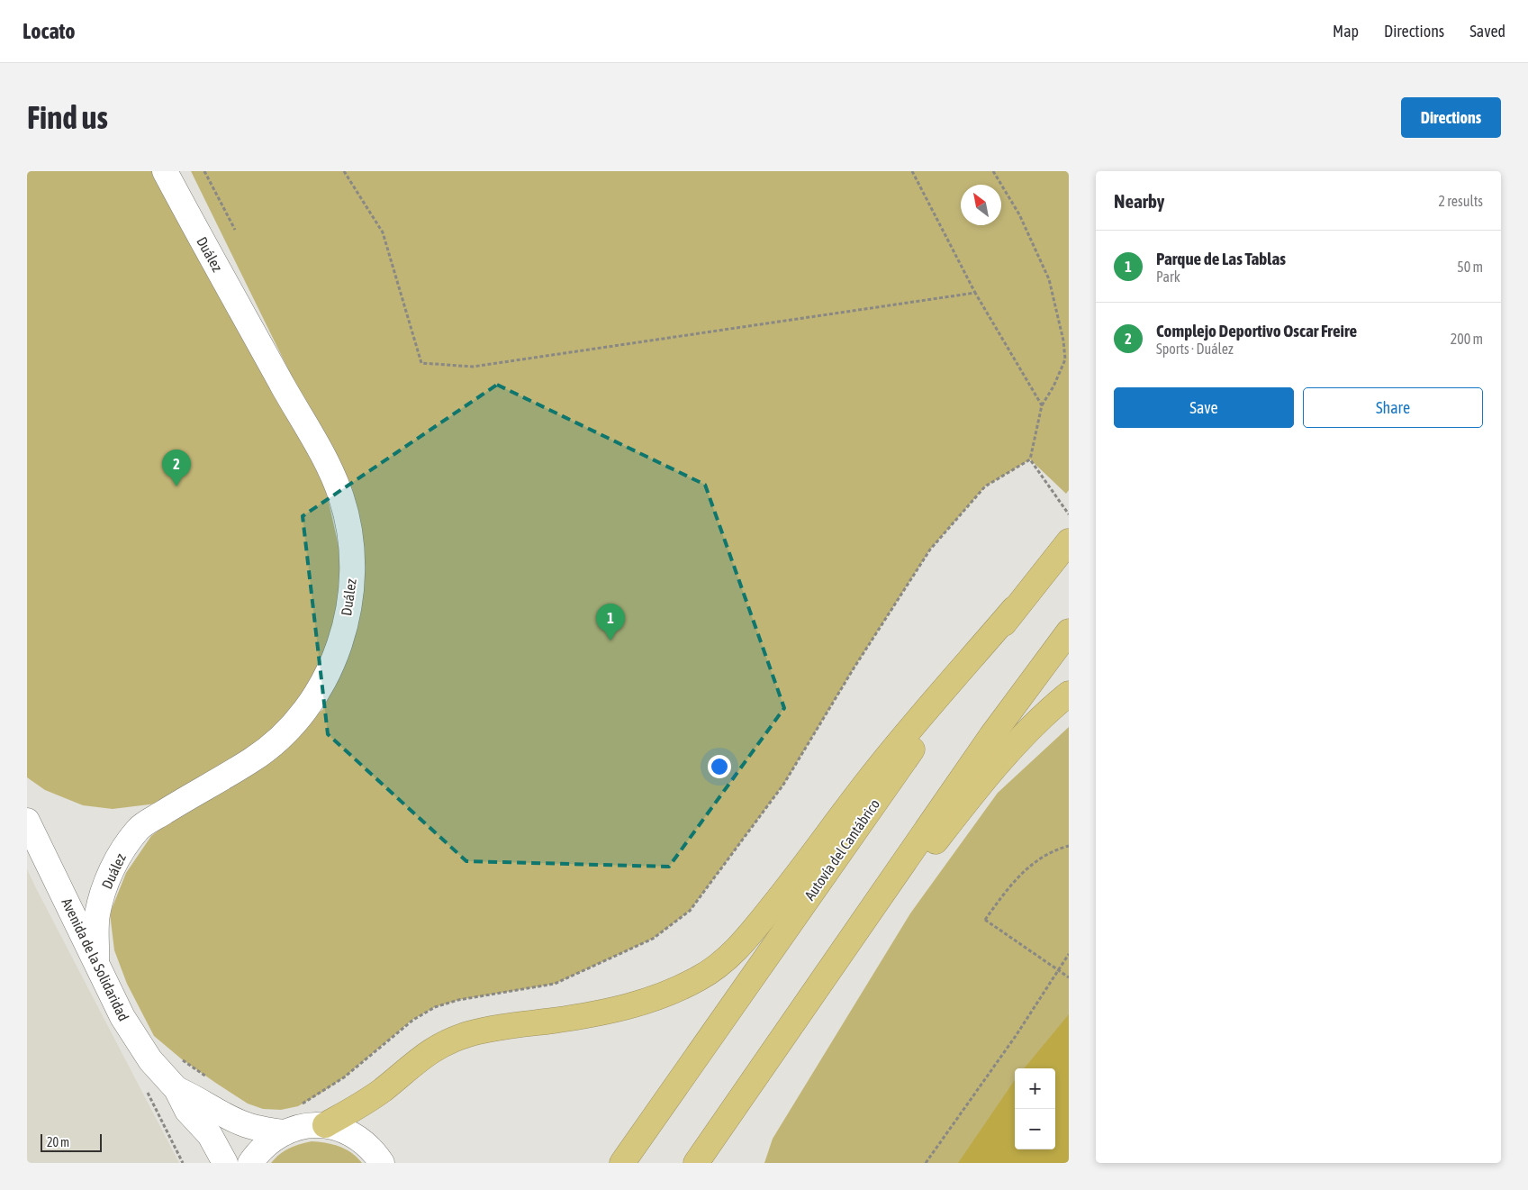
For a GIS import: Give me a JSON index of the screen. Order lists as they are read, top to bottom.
{
  "streets": {
    "highway": ["Autovía del Cantábrico"],
    "street": ["Duález", "Avenida de la Solidaridad"]
  },
  "crossings": [
    ["Duález", "Avenida de la Solidaridad"]
  ],
  "scale_bar": "20 m",
  "north": "top left",
  "page": {
    "header": "Locato",
    "nav": ["Map", "Directions", "Saved"],
    "buttons": [
      "Directions",
      ["Save", "Share"]
    ],
    "title": "Find us",
    "heading": ["Nearby", "2 results"],
    "list": [
      {
        "mark": "1",
        "name": "Parque de Las Tablas",
        "note": "Park",
        "value": "50 m"
      },
      {
        "mark": "2",
        "name": "Complejo Deportivo Oscar Freire",
        "note": "Sports · Duález",
        "value": "200 m"
      }
    ],
    "pins": ["2", "1"],
    "map_buttons": ["+", "−"],
    "scale": "20 m"
  }
}
